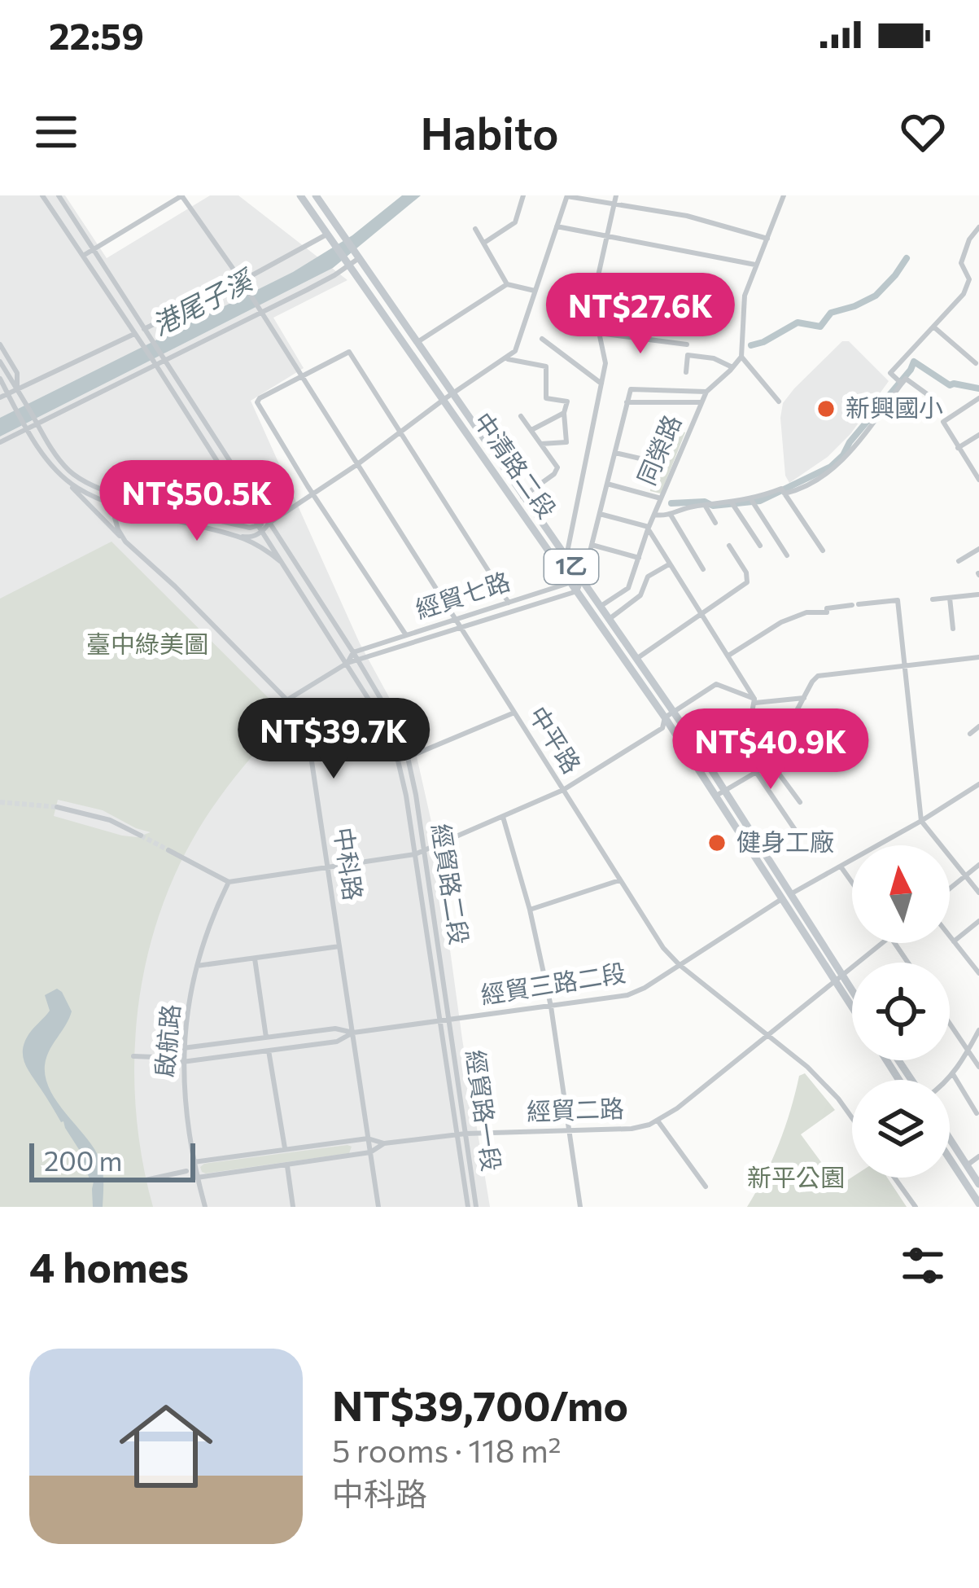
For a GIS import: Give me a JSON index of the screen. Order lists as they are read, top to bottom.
{
  "streets": {
    "main road": ["中清路二段", "1乙"],
    "street": [
      "同榮路",
      "經貿七路",
      "中平路",
      "中科路",
      "經貿路二段",
      "經貿三路二段",
      "啟航路",
      "經貿路一段",
      "經貿二路"
    ]
  },
  "crossings": [
    ["同榮路", "中清路二段"],
    ["中清路二段", "1乙"],
    ["中清路二段", "經貿七路"],
    ["中清路二段", "經貿三路二段"],
    ["中清路二段", "經貿二路"],
    ["經貿七路", "中平路"],
    ["經貿七路", "經貿路二段"],
    ["中平路", "經貿三路二段"],
    ["中平路", "經貿二路"],
    ["中科路", "經貿三路二段"],
    ["中科路", "經貿二路"],
    ["經貿路二段", "經貿三路二段"],
    ["經貿路二段", "經貿路一段"],
    ["經貿三路二段", "啟航路"],
    ["經貿三路二段", "經貿路一段"],
    ["啟航路", "經貿二路"],
    ["經貿路一段", "經貿二路"]
  ],
  "water": ["港尾子溪"],
  "parks": ["臺中綠美圖", "新平公園"],
  "places": ["新興國小", "健身工廠"],
  "scale_bar": "200 m",
  "north": "top",
  "page": {
    "status": "22:59",
    "header": "Habito",
    "price": [
      "NT$27.6K",
      "NT$50.5K",
      "NT$39.7K",
      "NT$40.9K"
    ],
    "scale": "200 m",
    "heading": "4 homes",
    "list": [
      {
        "name": "NT$39,700/mo",
        "note": "5 rooms · 118 m² · 中科路"
      }
    ]
  }
}
